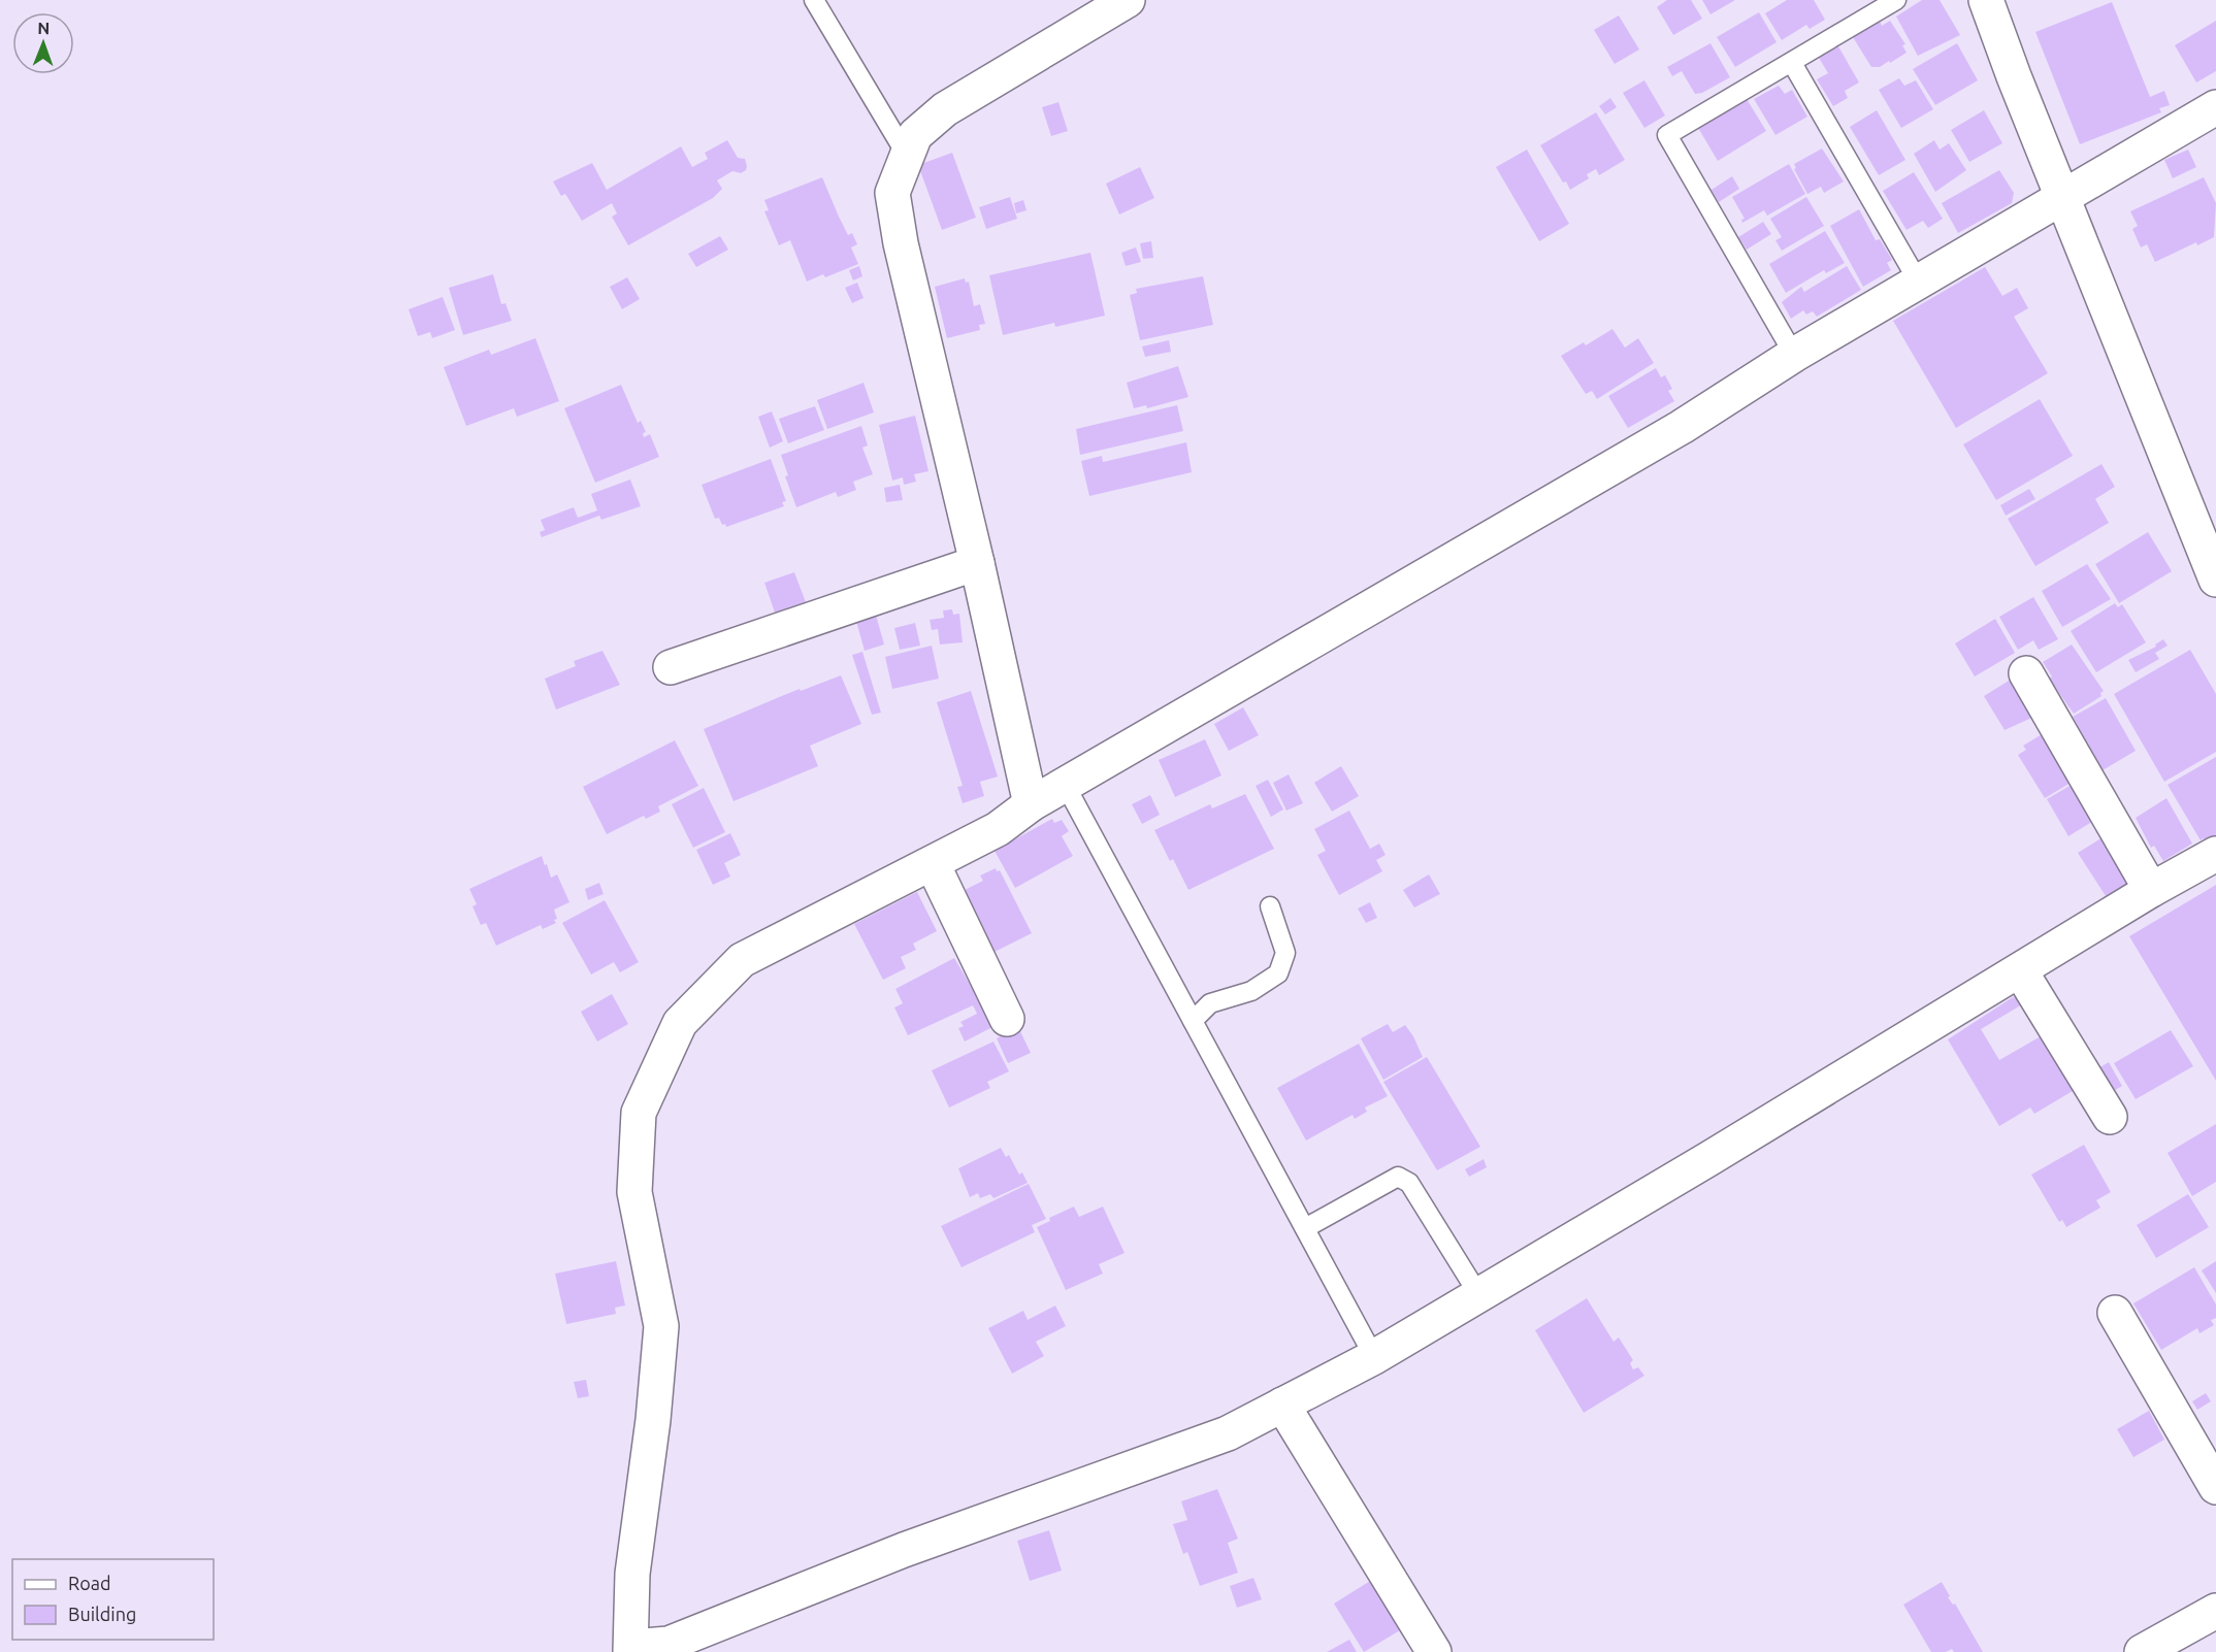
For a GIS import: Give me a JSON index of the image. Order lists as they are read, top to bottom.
{
  "legend": ["Road", "Building"],
  "north": "top"
}
